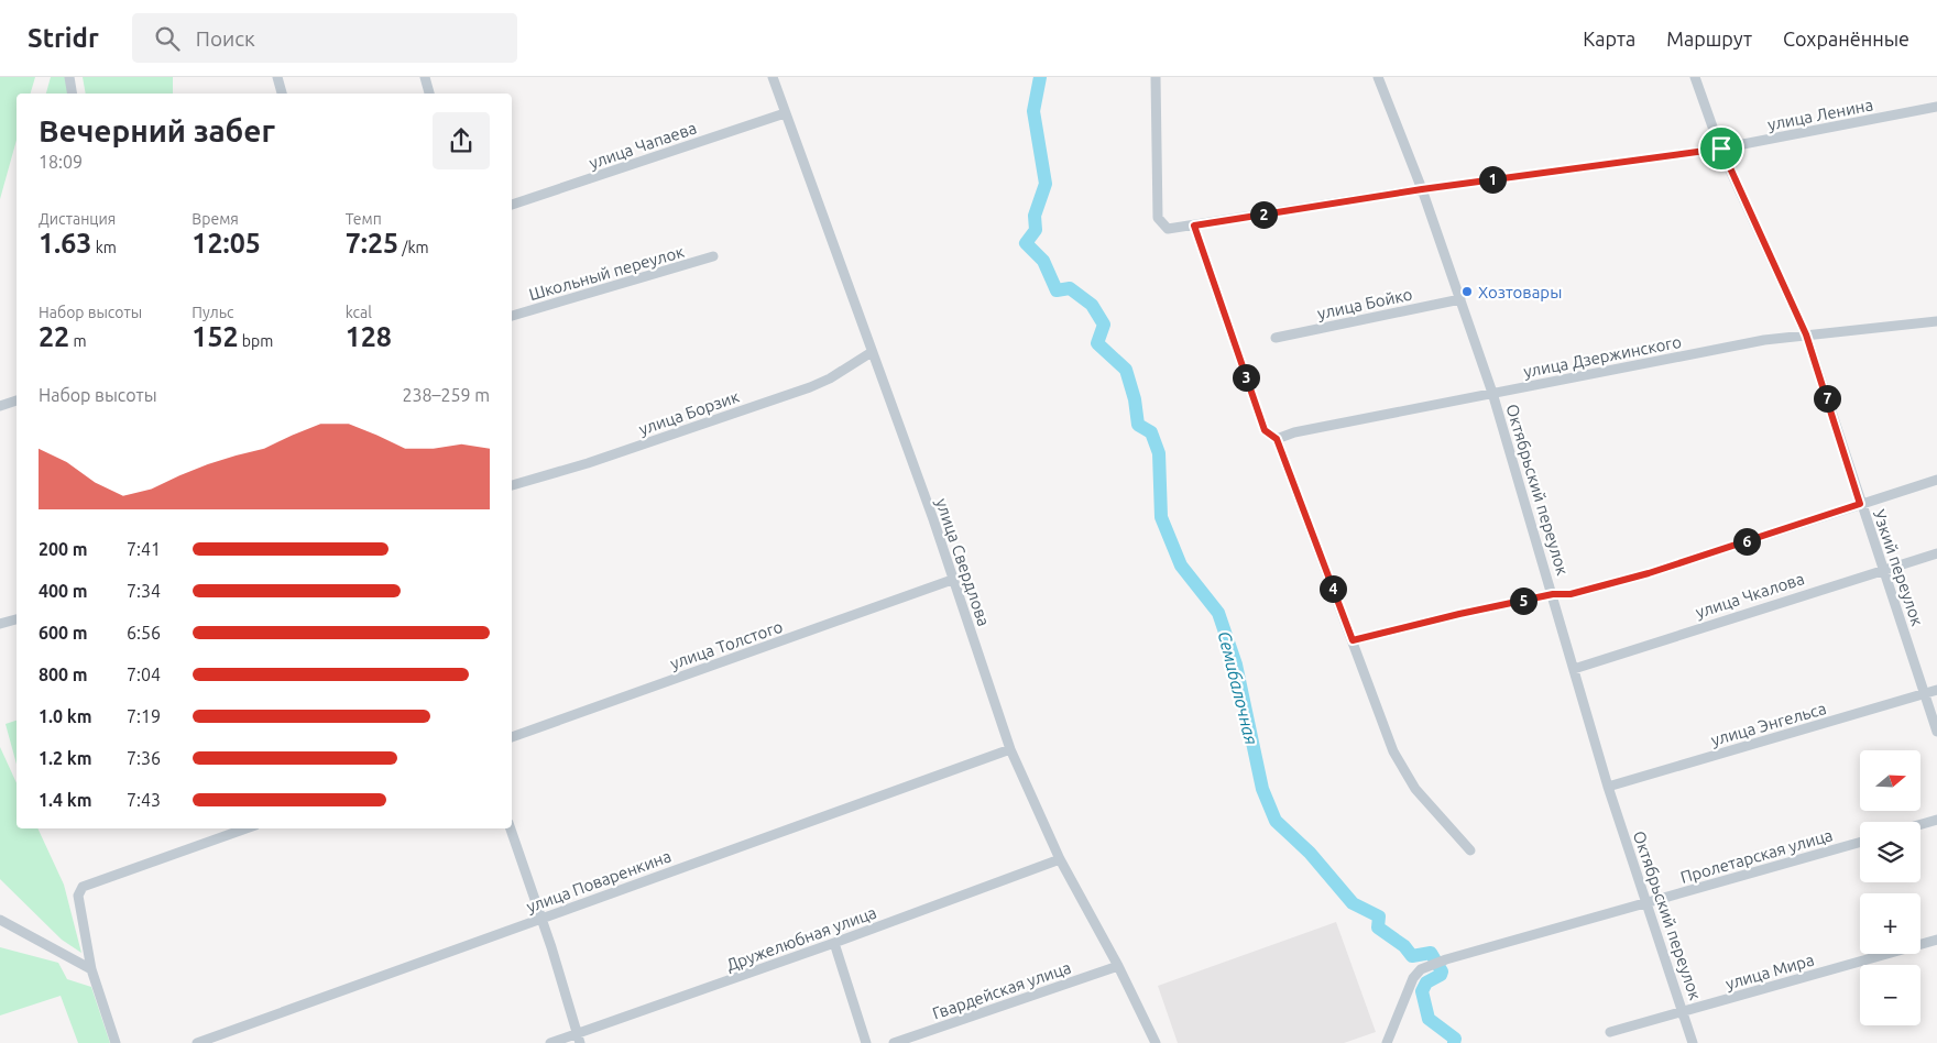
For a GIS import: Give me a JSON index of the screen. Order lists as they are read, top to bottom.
{
  "streets": {
    "street": [
      "улица Ленина",
      "улица Чапаева",
      "Школьный переулок",
      "улица Бойко",
      "улица Дзержинского",
      "улица Борзик",
      "Октябрьский переулок",
      "улица Свердлова",
      "Узкий переулок",
      "улица Чкалова",
      "улица Толстого",
      "улица Энгельса",
      "Пролетарская улица",
      "улица Поваренкина",
      "Дружелюбная улица",
      "улица Мира",
      "Гвардейская улица"
    ]
  },
  "crossings": [
    ["улица Ленина", "Октябрьский переулок"],
    ["улица Ленина", "Узкий переулок"],
    ["улица Чапаева", "улица Свердлова"],
    ["улица Бойко", "Октябрьский переулок"],
    ["улица Дзержинского", "Октябрьский переулок"],
    ["улица Дзержинского", "Узкий переулок"],
    ["улица Борзик", "улица Свердлова"],
    ["Октябрьский переулок", "улица Чкалова"],
    ["Октябрьский переулок", "улица Энгельса"],
    ["Октябрьский переулок", "Пролетарская улица"],
    ["Октябрьский переулок", "улица Мира"],
    ["улица Свердлова", "улица Толстого"],
    ["улица Свердлова", "улица Поваренкина"],
    ["улица Свердлова", "Дружелюбная улица"],
    ["улица Свердлова", "Гвардейская улица"],
    ["Узкий переулок", "улица Чкалова"],
    ["Узкий переулок", "улица Энгельса"]
  ],
  "water": ["Семибалочная"],
  "places": ["Хозтовары"],
  "north": "right",
  "page": {
    "header": "Stridr",
    "search": "Поиск",
    "nav": ["Карта", "Маршрут", "Сохранённые"],
    "heading": ["Вечерний забег", "18:09"],
    "pins": [
      "1",
      "2",
      "3",
      "7",
      "6",
      "4",
      "5"
    ],
    "stats": [
      ["Дистанция", "1.63 km"],
      ["Время", "12:05"],
      ["Темп", "7:25 /km"],
      ["Набор высоты", "22 m"],
      ["Пульс", "152 bpm"],
      ["kcal", "128"]
    ],
    "chart": ["Набор высоты", "238–259 m"],
    "list": [
      {
        "name": "200 m",
        "note": "7:41"
      },
      {
        "name": "400 m",
        "note": "7:34"
      },
      {
        "name": "600 m",
        "note": "6:56"
      },
      {
        "name": "800 m",
        "note": "7:04"
      },
      {
        "name": "1.0 km",
        "note": "7:19"
      },
      {
        "name": "1.2 km",
        "note": "7:36"
      },
      {
        "name": "1.4 km",
        "note": "7:43"
      }
    ],
    "map_buttons": ["+", "−"]
  }
}
